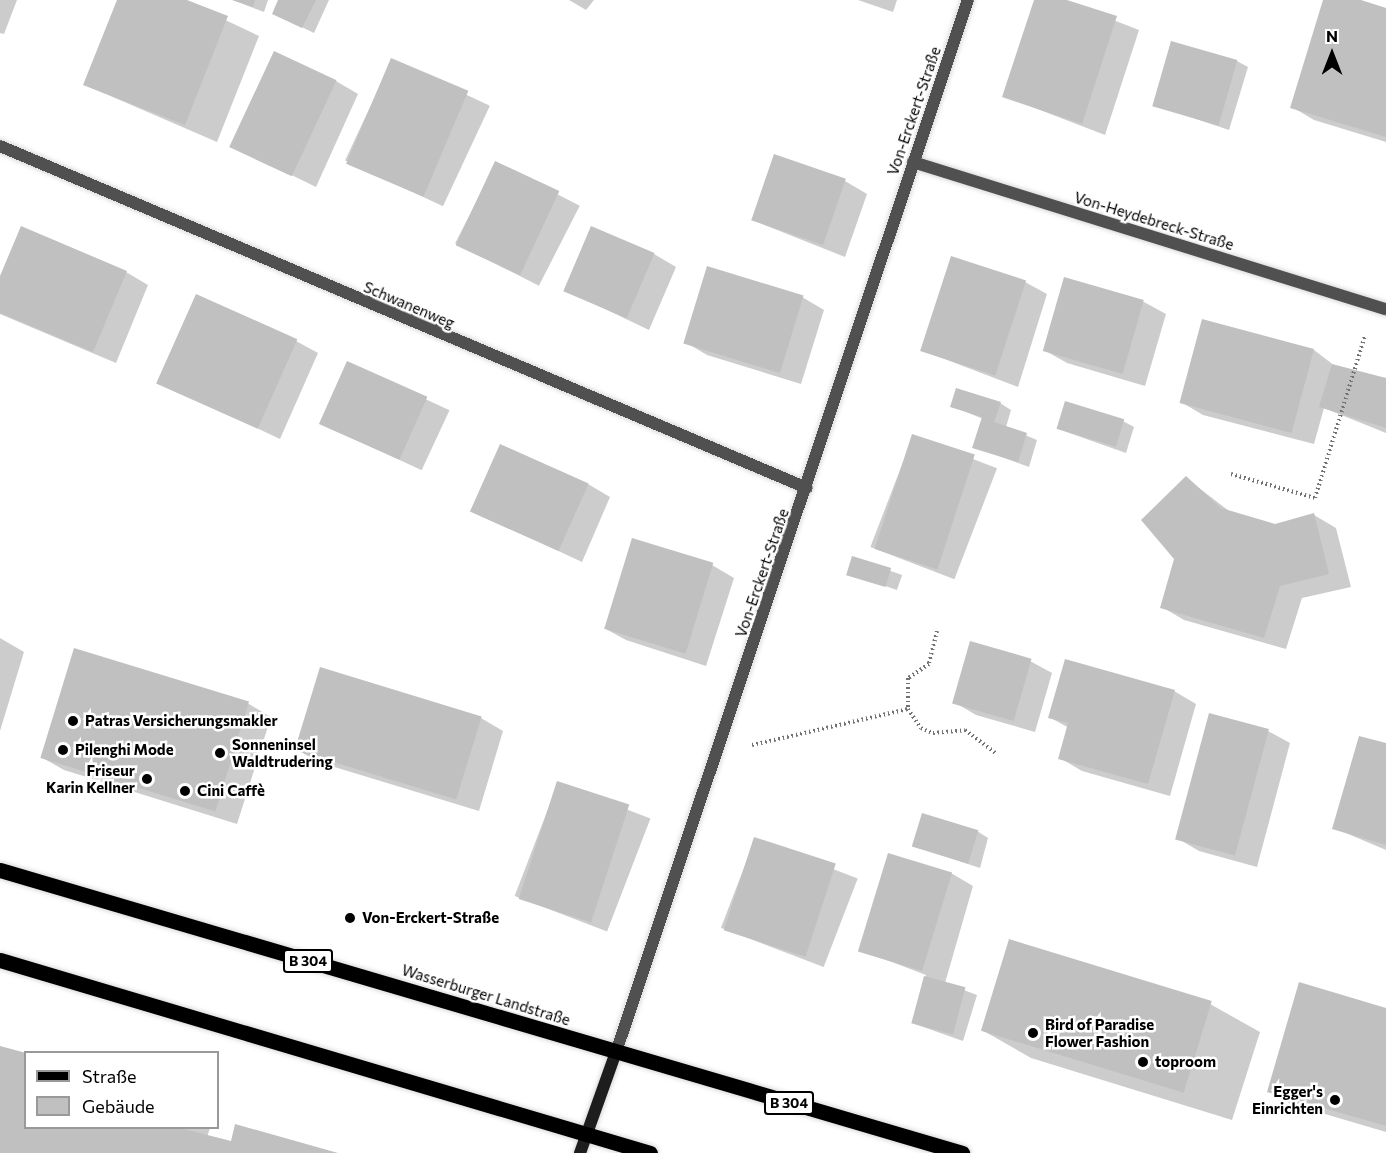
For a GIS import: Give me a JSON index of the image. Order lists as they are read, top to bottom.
{
  "streets": {
    "main road": ["B 304", "Wasserburger Landstraße"],
    "street": ["Von-Erckert-Straße", "Von-Heydebreck-Straße", "Schwanenweg"]
  },
  "crossings": [
    ["Von-Erckert-Straße", "Von-Heydebreck-Straße"],
    ["Von-Erckert-Straße", "Schwanenweg"],
    ["Von-Erckert-Straße", "Wasserburger Landstraße"]
  ],
  "places": [
    "Patras Versicherungsmakler",
    "Pilenghi Mode",
    "Sonneninsel Waldtrudering",
    "Friseur Karin Kellner",
    "Cini Caffè",
    "Von-Erckert-Straße",
    "Bird of Paradise Flower Fashion",
    "toproom",
    "Egger's Einrichten"
  ],
  "legend": ["Straße", "Gebäude"],
  "north": "top"
}
